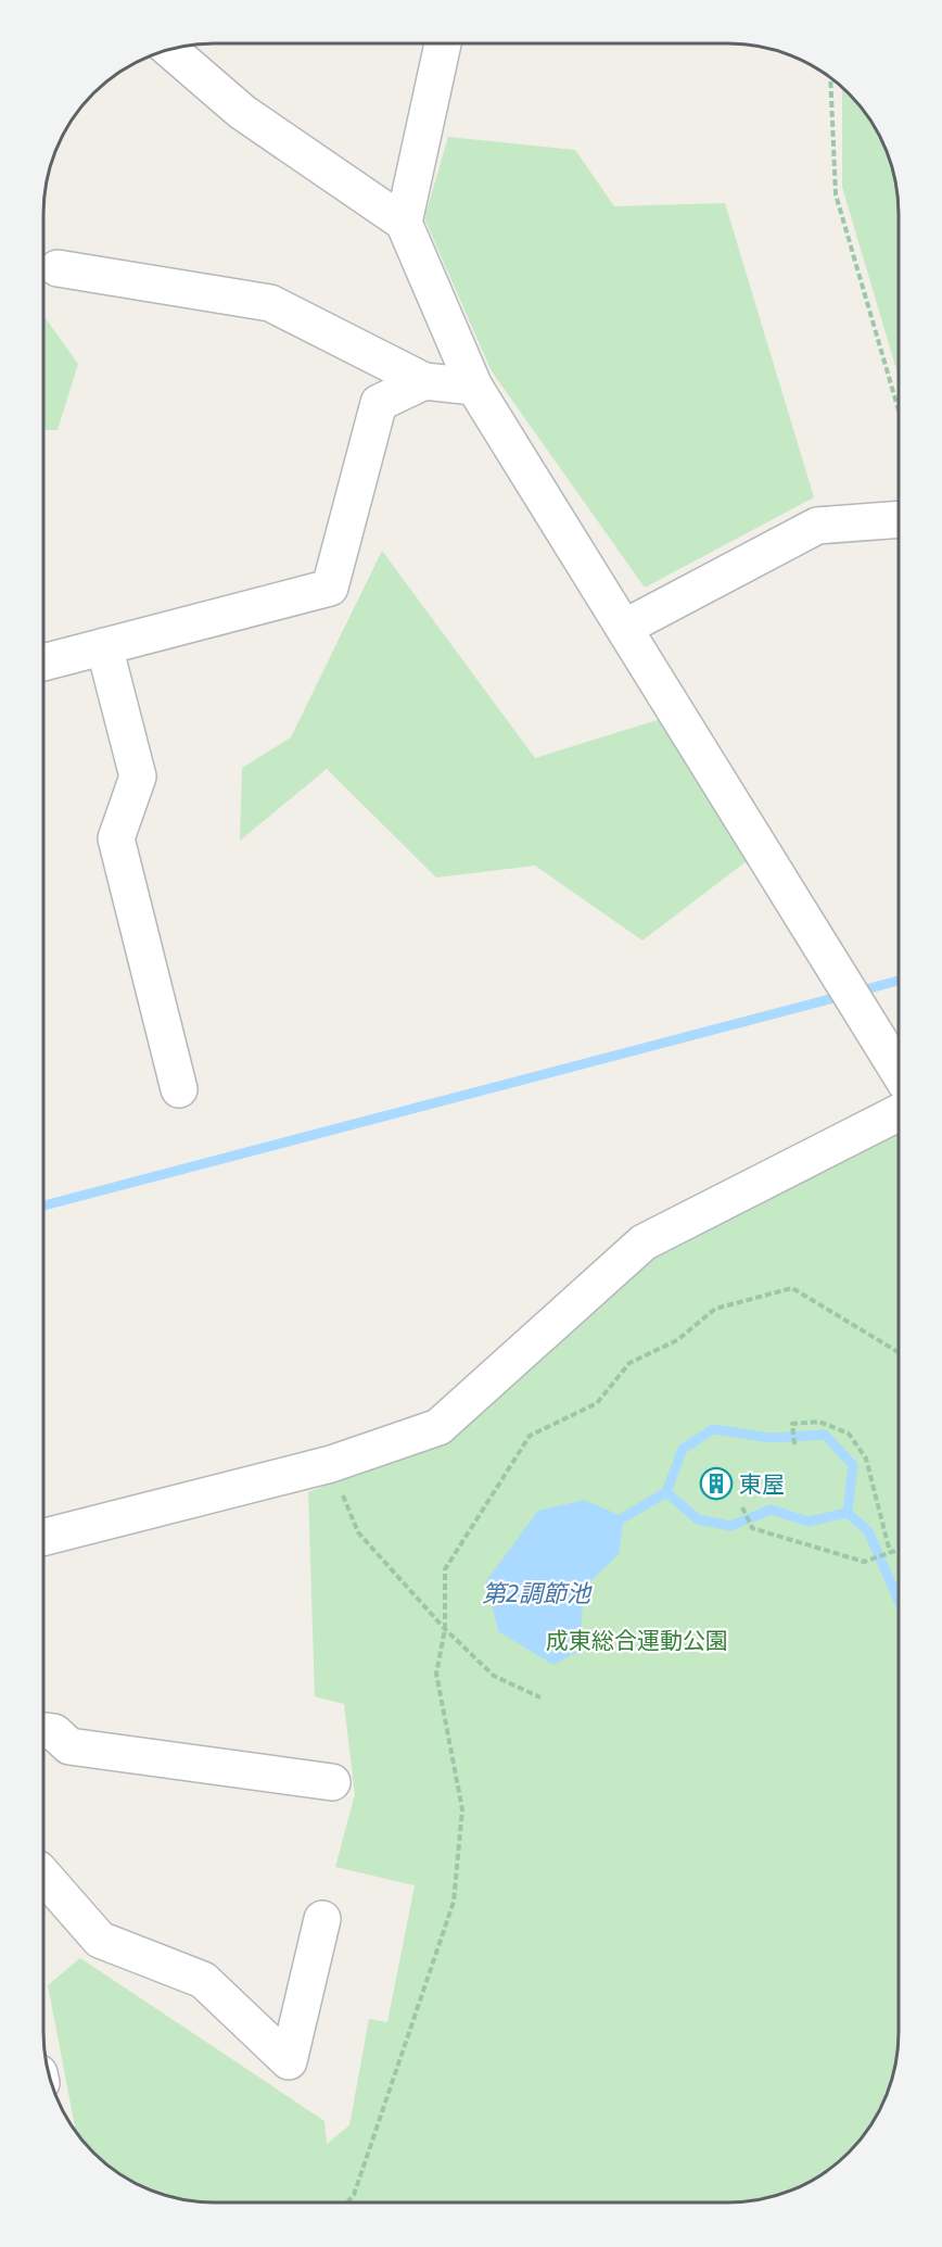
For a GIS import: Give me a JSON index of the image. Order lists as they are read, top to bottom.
{
  "water": ["第2調節池"],
  "parks": ["成東総合運動公園"],
  "places": {
    "building": ["東屋"]
  }
}
